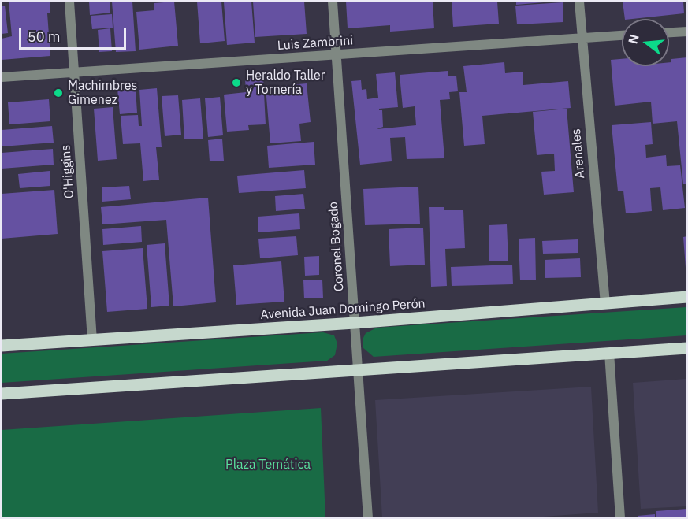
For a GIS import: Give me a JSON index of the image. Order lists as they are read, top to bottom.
{
  "streets": {
    "main road": ["Avenida Juan Domingo Perón"],
    "street": [
      "Luis Zambrini",
      "Arenales",
      "O'Higgins",
      "Coronel Bogado"
    ]
  },
  "crossings": [
    ["Luis Zambrini", "Arenales"],
    ["Luis Zambrini", "O'Higgins"],
    ["Luis Zambrini", "Coronel Bogado"],
    ["Arenales", "Avenida Juan Domingo Perón"],
    ["O'Higgins", "Avenida Juan Domingo Perón"],
    ["Coronel Bogado", "Avenida Juan Domingo Perón"]
  ],
  "parks": ["Plaza Temática"],
  "places": ["Heraldo Taller y Tornería", "Machimbres Gimenez"],
  "scale_bar": "50 m",
  "north": "left"
}
